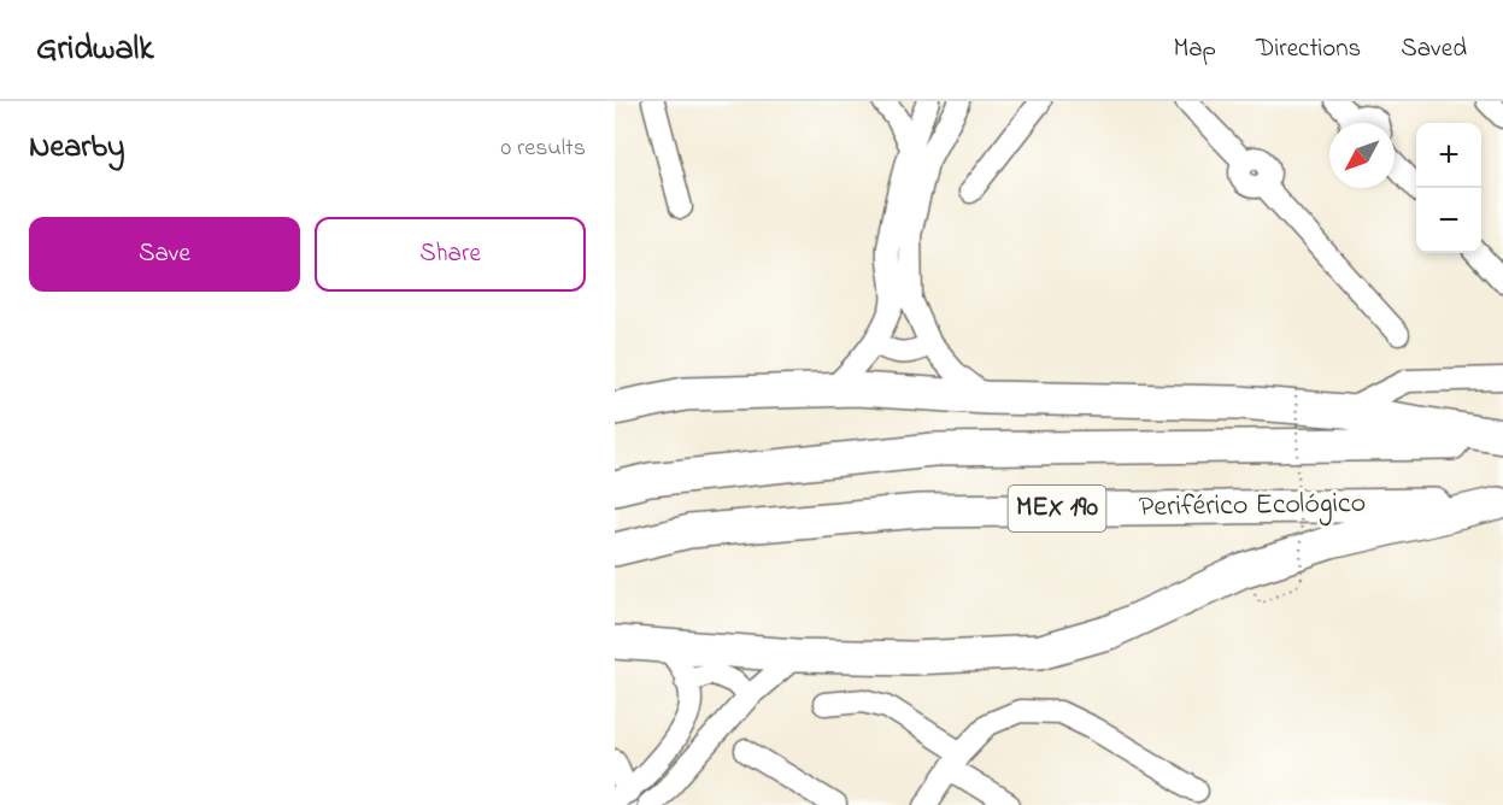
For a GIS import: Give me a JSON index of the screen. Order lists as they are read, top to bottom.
{
  "streets": {
    "highway": ["Periférico Ecológico", "MEX 190"]
  },
  "north": "bottom left",
  "page": {
    "header": "Gridwalk",
    "nav": ["Map", "Directions", "Saved"],
    "heading": ["Nearby", "0 results"],
    "map_buttons": ["+", "−"],
    "buttons": ["Save", "Share"]
  }
}
